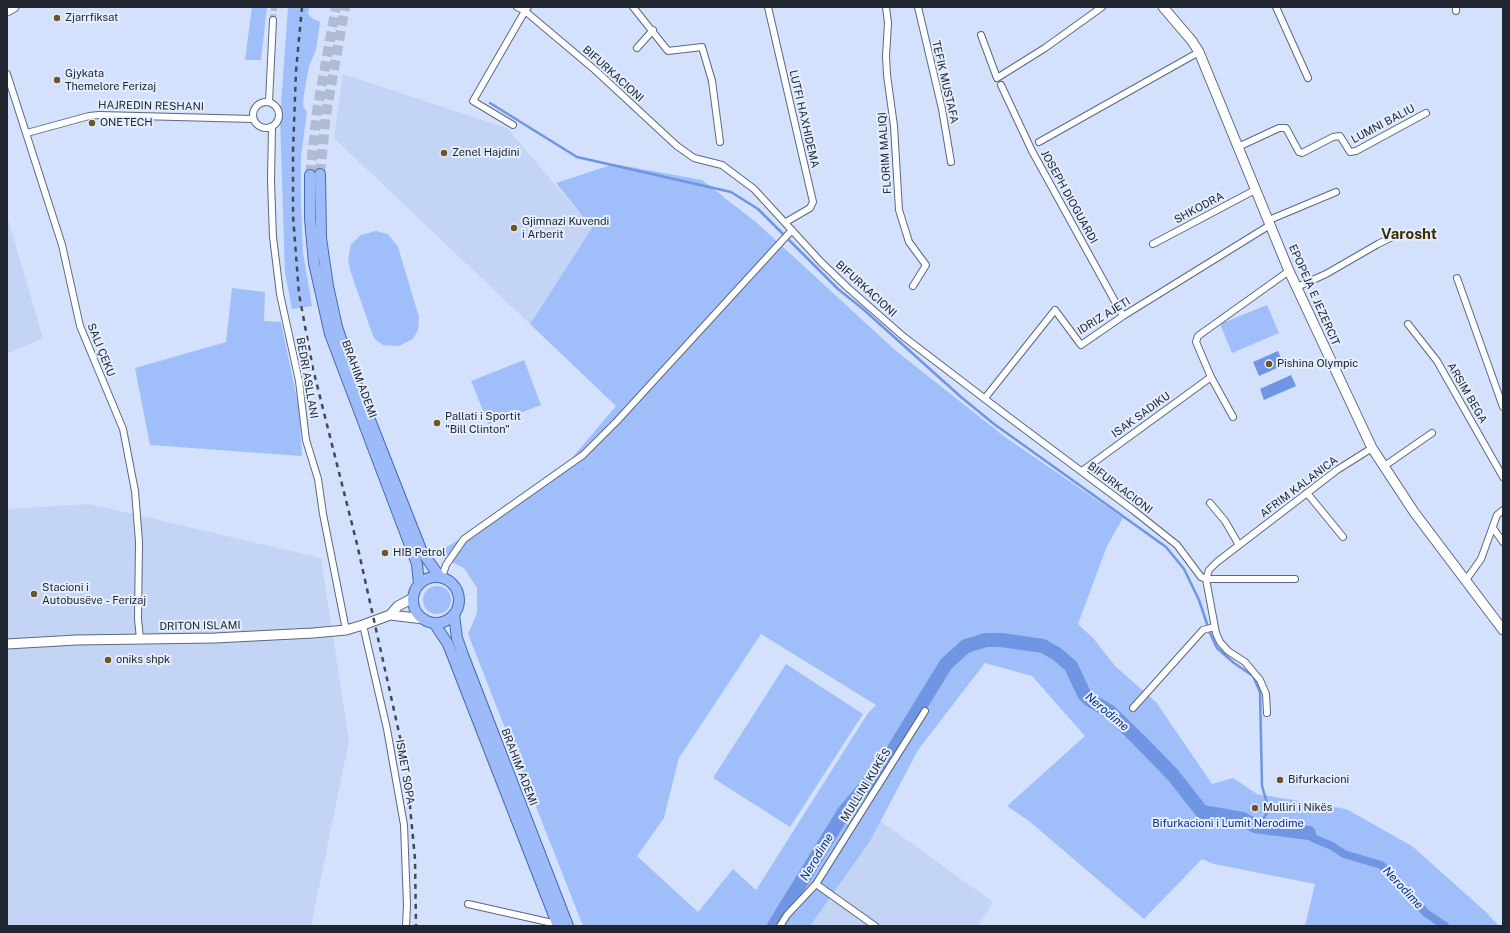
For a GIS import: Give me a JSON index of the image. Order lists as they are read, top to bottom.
{
  "streets": {
    "main road": ["EPOPEJA E JEZERCIT", "BRAHIM ADEMI", "DRITON ISLAMI"],
    "street": [
      "BIFURKACIONI",
      "TEFIK MUSTAFA",
      "HAJREDIN RESHANI",
      "LUTFI HAXHIDEMA",
      "LUMNI BALIU",
      "FLORIM MALIQI",
      "JOSEPH DIOGUARDI",
      "SHKODRA",
      "IDRIZ AJETI",
      "SALI ÇEKU",
      "BEDRI ASLLANI",
      "ARSIM BEGA",
      "ISAK SADIKU",
      "AFRIM KALANICA",
      "ISMET SOPA",
      "MULLINI KUKËS"
    ]
  },
  "crossings": [
    ["BIFURKACIONI", "LUTFI HAXHIDEMA"],
    ["BIFURKACIONI", "IDRIZ AJETI"],
    ["BIFURKACIONI", "ISAK SADIKU"],
    ["BIFURKACIONI", "AFRIM KALANICA"],
    ["HAJREDIN RESHANI", "SALI ÇEKU"],
    ["HAJREDIN RESHANI", "BEDRI ASLLANI"],
    ["LUMNI BALIU", "EPOPEJA E JEZERCIT"],
    ["JOSEPH DIOGUARDI", "IDRIZ AJETI"],
    ["SHKODRA", "EPOPEJA E JEZERCIT"],
    ["EPOPEJA E JEZERCIT", "IDRIZ AJETI"],
    ["EPOPEJA E JEZERCIT", "AFRIM KALANICA"],
    ["SALI ÇEKU", "DRITON ISLAMI"],
    ["BEDRI ASLLANI", "DRITON ISLAMI"],
    ["BRAHIM ADEMI", "DRITON ISLAMI"],
    ["DRITON ISLAMI", "ISMET SOPA"]
  ],
  "districts": ["Varosht"],
  "water": ["Nerodime"],
  "parks": ["Bifurkacioni i Lumit Nerodime"],
  "places": [
    "Zjarrfiksat",
    "Gjykata Themelore Ferizaj",
    "ONETECH",
    "Zenel Hajdini",
    "Gjimnazi Kuvendi i Arberit",
    "Pishina Olympic",
    "Pallati i Sportit \"Bill Clinton\"",
    "HIB Petrol",
    "Stacioni i Autobusëve - Ferizaj",
    "oniks shpk",
    "Bifurkacioni",
    "Mulliri i Nikës"
  ]
}
